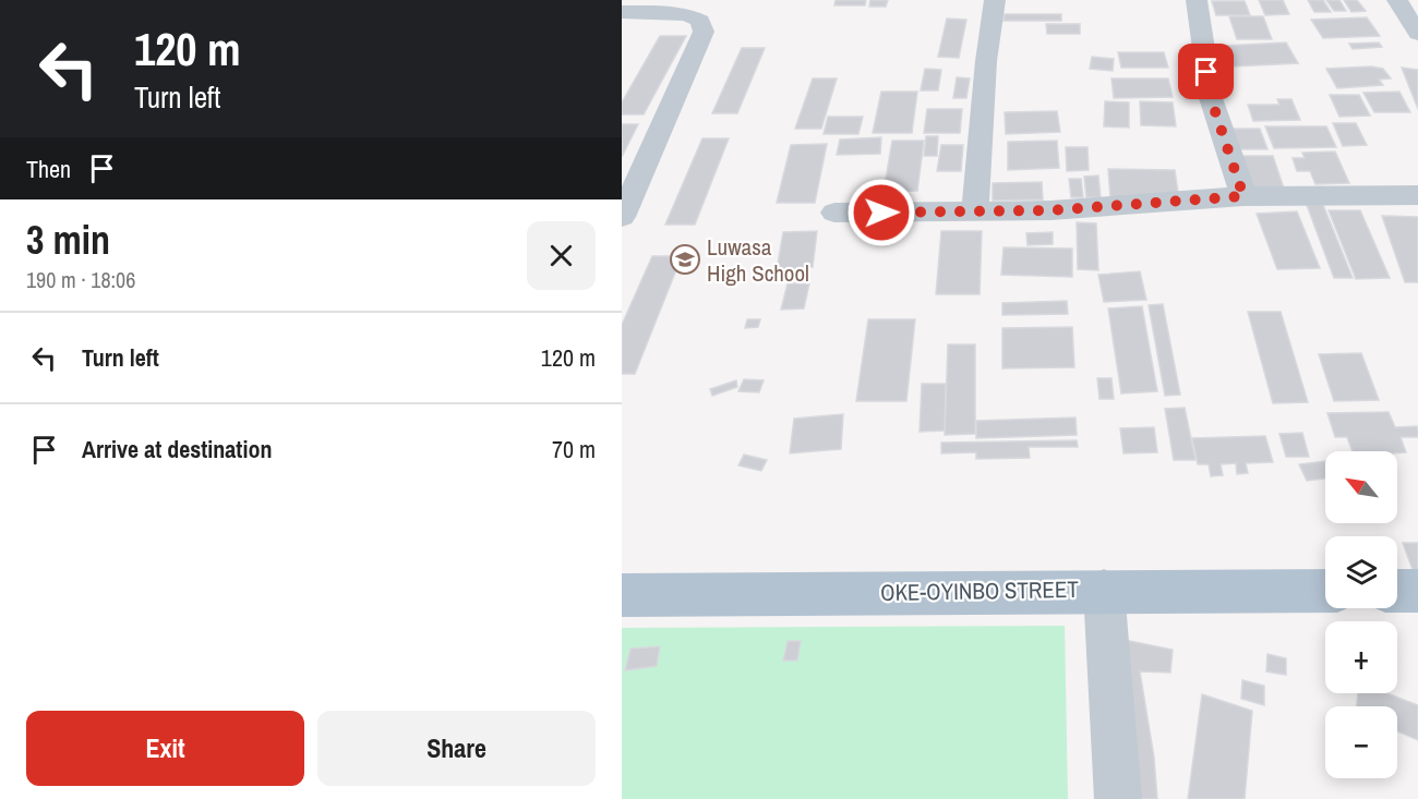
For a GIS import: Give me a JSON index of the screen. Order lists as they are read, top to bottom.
{
  "streets": {
    "main road": ["OKE-OYINBO STREET"]
  },
  "places": {
    "school or university": ["Luwasa High School"]
  },
  "north": "top left",
  "page": {
    "turn": ["120 m", "Turn left"],
    "then": "Then",
    "heading": ["3 min", "190 m · 18:06"],
    "list": [
      {
        "name": "Turn left",
        "value": "120 m"
      },
      {
        "name": "Arrive at destination",
        "value": "70 m"
      }
    ],
    "map_buttons": ["+", "−"],
    "buttons": ["Exit", "Share"]
  }
}
